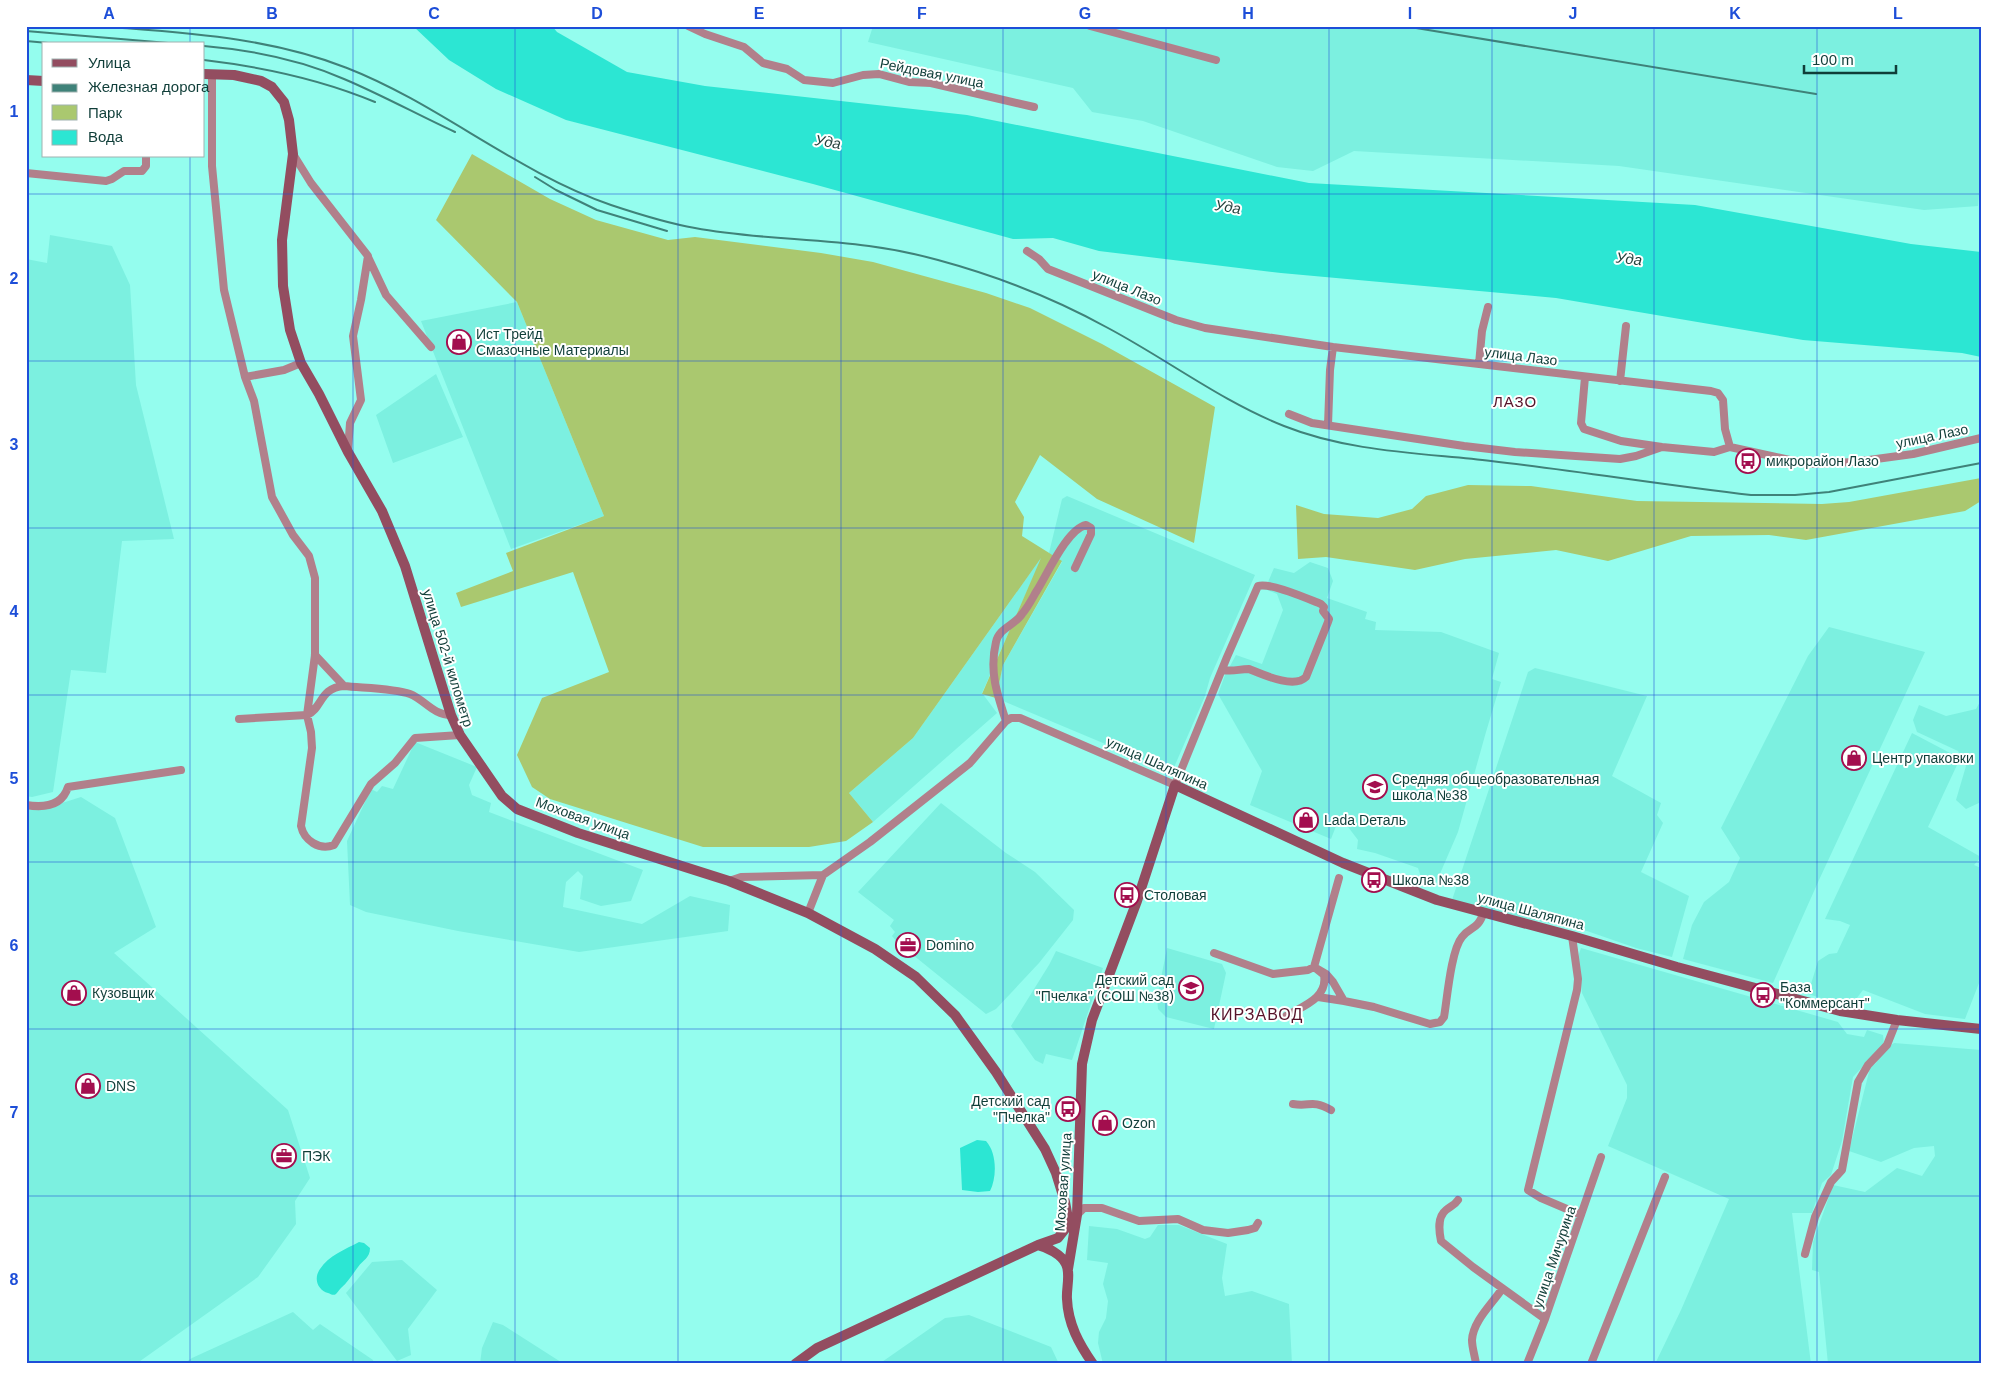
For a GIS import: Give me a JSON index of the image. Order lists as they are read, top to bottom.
{
  "streets": {
    "street": [
      "Рейдовая улица",
      "улица Лазо",
      "улица 502-й километр",
      "улица Шаляпина",
      "Моховая улица",
      "улица Мичурина"
    ]
  },
  "crossings": [
    ["улица 502-й километр", "Моховая улица"],
    ["улица Шаляпина", "Моховая улица"]
  ],
  "districts": ["ЛАЗО", "КИРЗАВОД"],
  "water": ["Уда"],
  "places": {
    "shop": [
      "Ист Трейд Смазочные Материалы",
      "Центр упаковки",
      "Lada Dеталь",
      "Кузовщик",
      "DNS",
      "Ozon"
    ],
    "bus stop": [
      "микрорайон Лазо",
      "Школа №38",
      "Столовая",
      "База \"Коммерсант\"",
      "Детский сад \"Пчелка\""
    ],
    "school or university": ["Средняя общеобразовательная школа №38", "Детский сад \"Пчелка\" (СОШ №38)"],
    "office": ["Domino", "ПЭК"]
  },
  "legend": [
    "Улица",
    "Железная дорога",
    "Парк",
    "Вода"
  ],
  "scale_bar": "100 m",
  "grid": {
    "columns": [
      "A",
      "B",
      "C",
      "D",
      "E",
      "F",
      "G",
      "H",
      "I",
      "J",
      "K",
      "L"
    ],
    "rows": [
      "1",
      "2",
      "3",
      "4",
      "5",
      "6",
      "7",
      "8"
    ]
  }
}
